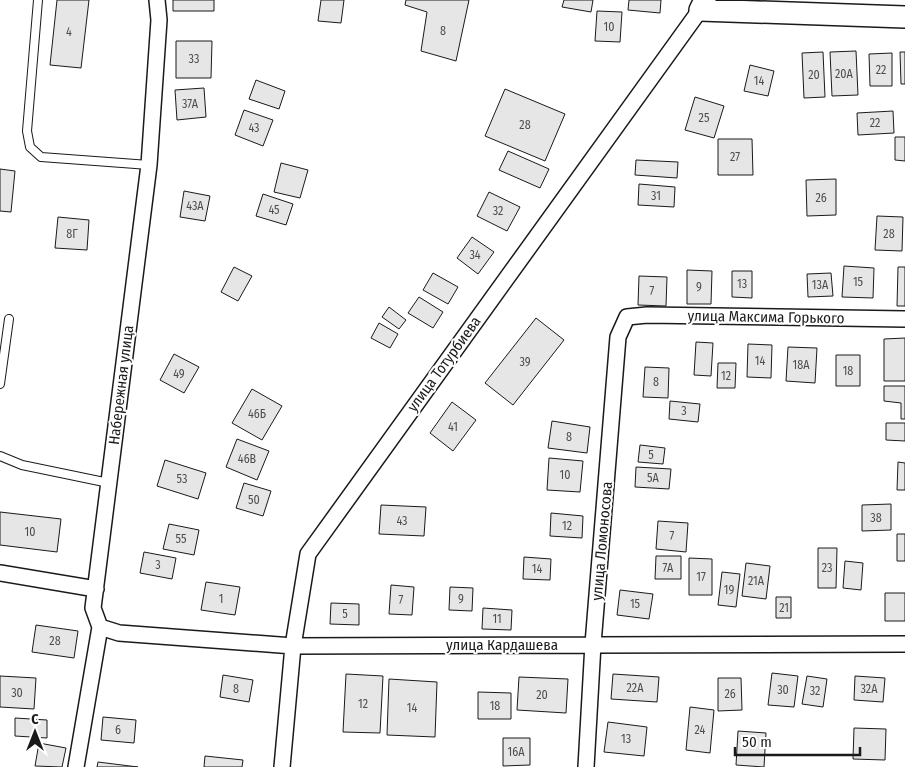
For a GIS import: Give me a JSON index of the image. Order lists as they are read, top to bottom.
{
  "streets": {
    "street": [
      "улица Максима Горького",
      "улица Тотурбиева",
      "Набережная улица",
      "улица Ломоносова",
      "улица Кардашева"
    ]
  },
  "crossings": [
    ["улица Максима Горького", "улица Ломоносова"],
    ["улица Тотурбиева", "улица Кардашева"],
    ["Набережная улица", "улица Кардашева"],
    ["улица Ломоносова", "улица Кардашева"]
  ],
  "house_numbers": [
    "10",
    "8",
    "4",
    "33",
    "22",
    "20А",
    "20",
    "14",
    "37А",
    "25",
    "22",
    "28",
    "43",
    "27",
    "31",
    "26",
    "43А",
    "45",
    "32",
    "8Г",
    "28",
    "34",
    "15",
    "13",
    "13А",
    "9",
    "7",
    "14",
    "39",
    "18А",
    "18",
    "49",
    "12",
    "8",
    "3",
    "46Б",
    "41",
    "8",
    "5",
    "46В",
    "10",
    "5А",
    "53",
    "50",
    "38",
    "43",
    "12",
    "10",
    "7",
    "55",
    "3",
    "7А",
    "23",
    "14",
    "17",
    "21А",
    "19",
    "1",
    "9",
    "7",
    "15",
    "21",
    "5",
    "11",
    "28",
    "22А",
    "8",
    "32А",
    "30",
    "32",
    "30",
    "26",
    "20",
    "12",
    "18",
    "14",
    "6",
    "24",
    "13",
    "16А"
  ],
  "scale_bar": "50 m",
  "north": "top"
}
